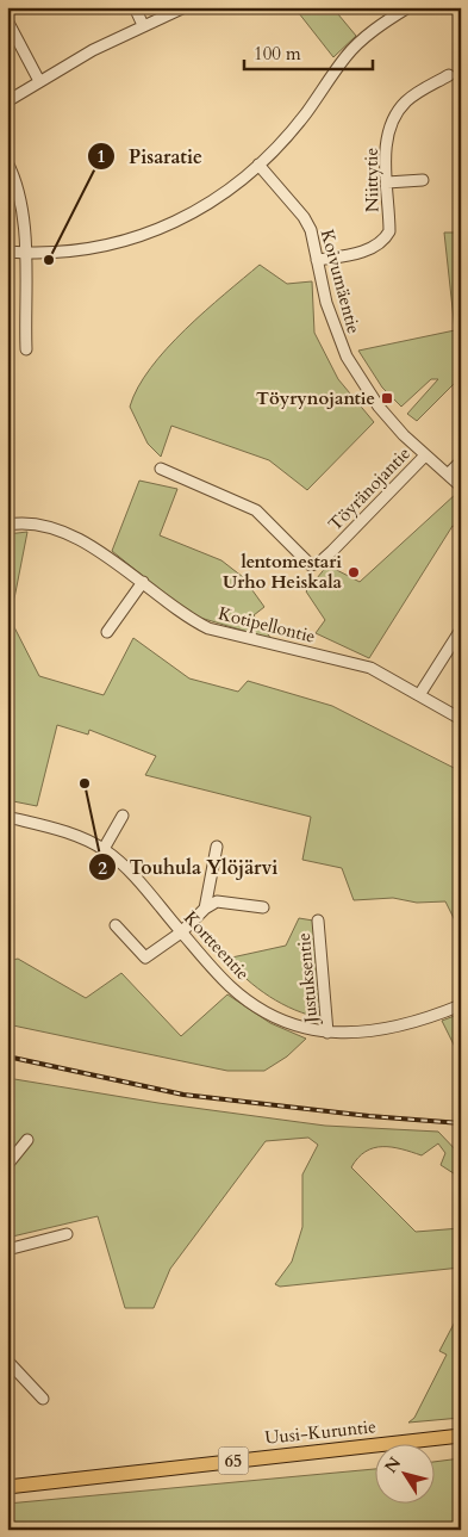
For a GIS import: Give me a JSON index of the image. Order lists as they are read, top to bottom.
{
  "streets": {
    "main road": ["Uusi-Kuruntie", "65"],
    "street": [
      "Niittytie",
      "Koivumäentie",
      "Töyränojantie",
      "Kotipellontie",
      "Kortteentie",
      "Justuksentie"
    ]
  },
  "crossings": [
    ["Niittytie", "Koivumäentie"],
    ["Koivumäentie", "Töyränojantie"],
    ["Kortteentie", "Justuksentie"]
  ],
  "places": {
    "other": ["Pisaratie", "lentomestari Urho Heiskala", "Touhula Ylöjärvi"],
    "transit": ["Töyrynojantie"]
  },
  "scale_bar": "100 m",
  "north": "top left"
}
